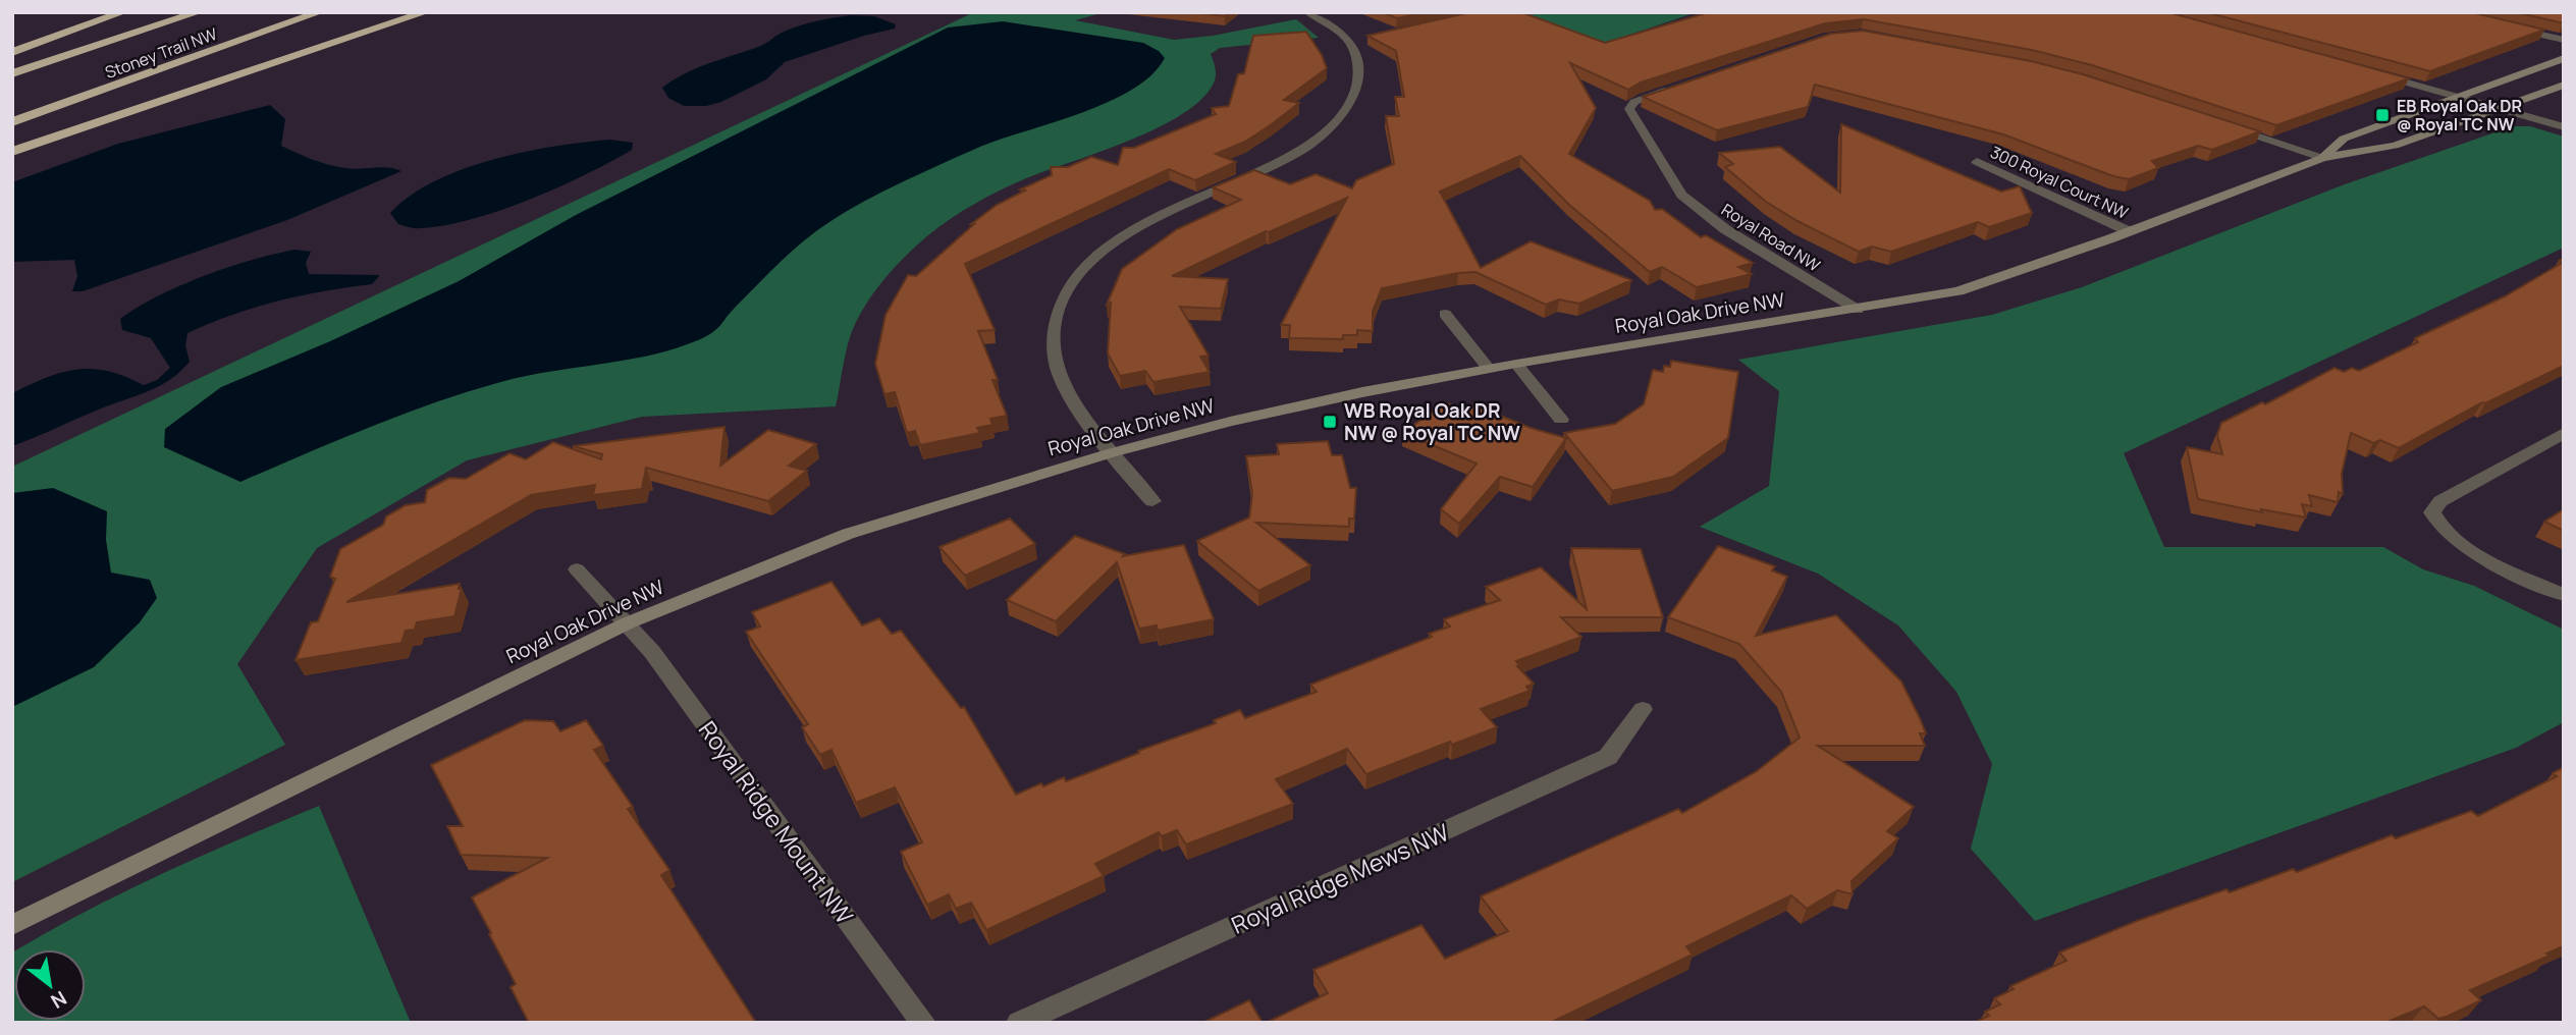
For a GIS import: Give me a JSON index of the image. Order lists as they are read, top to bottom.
{
  "streets": {
    "highway": ["Stoney Trail NW"],
    "street": [
      "300 Royal Court NW",
      "Royal Road NW",
      "Royal Oak Drive NW",
      "Royal Ridge Mount NW",
      "Royal Ridge Mews NW"
    ]
  },
  "crossings": [
    ["300 Royal Court NW", "Royal Oak Drive NW"],
    ["Royal Road NW", "Royal Oak Drive NW"],
    ["Royal Oak Drive NW", "Royal Ridge Mount NW"]
  ],
  "places": {
    "transit": ["EB Royal Oak DR @ Royal TC NW", "WB Royal Oak DR NW @ Royal TC NW"]
  },
  "north": "bottom right"
}
